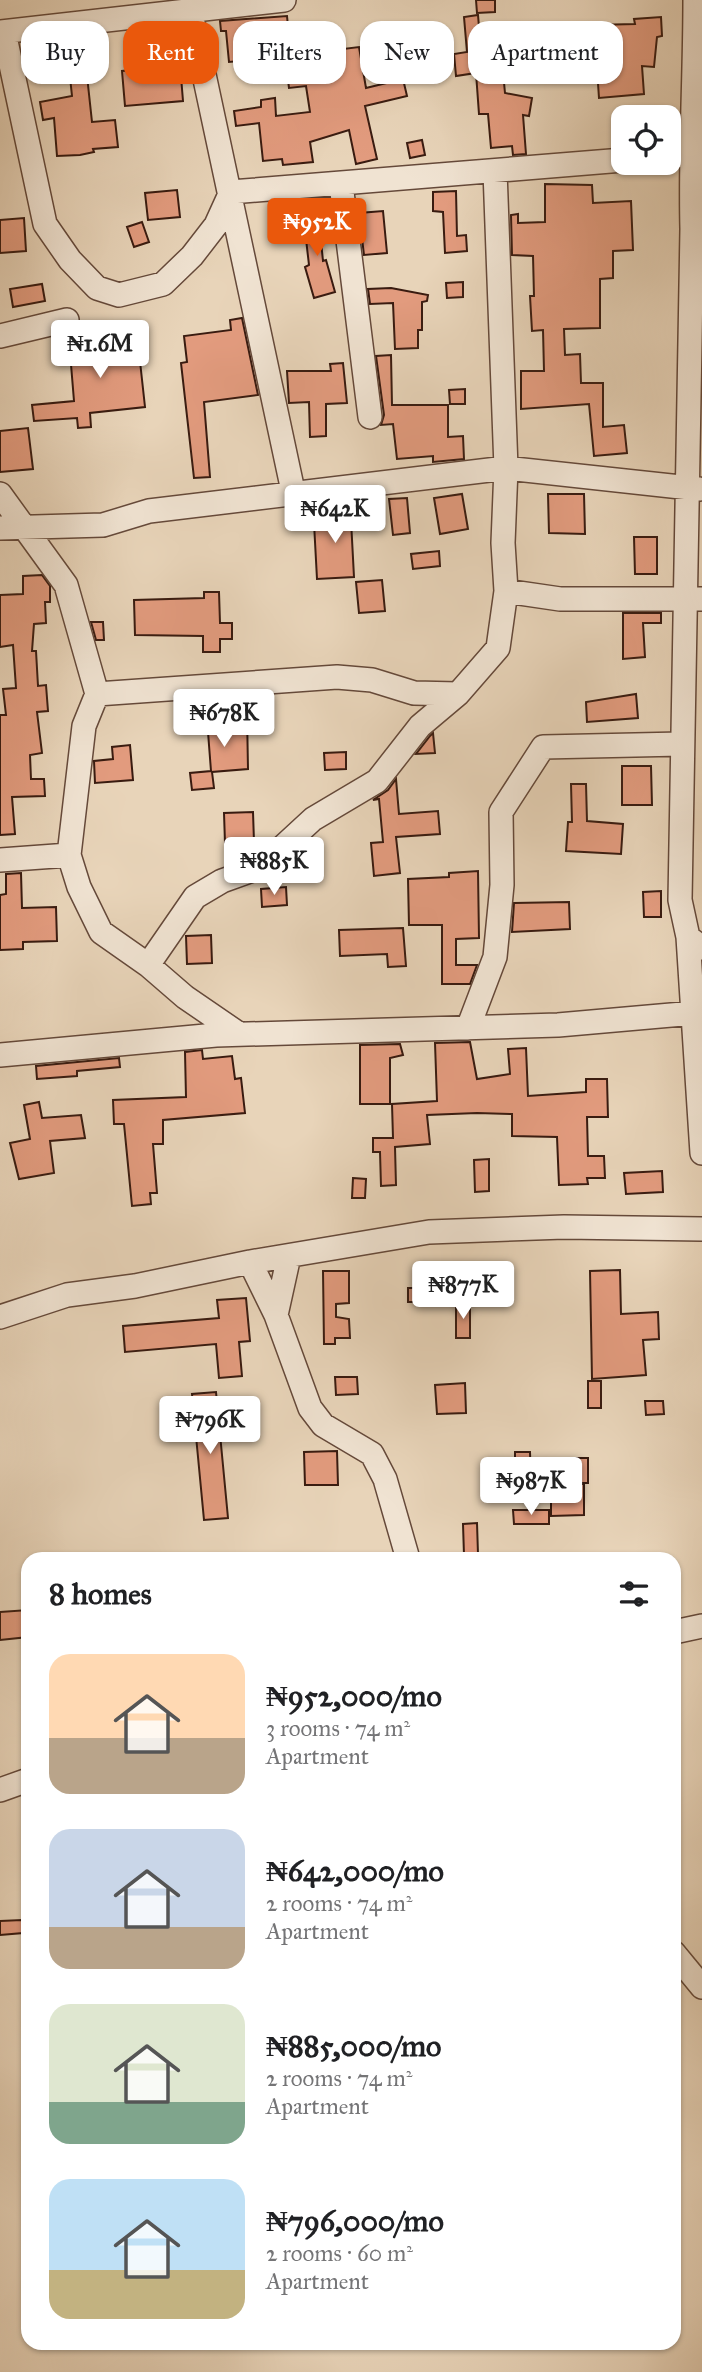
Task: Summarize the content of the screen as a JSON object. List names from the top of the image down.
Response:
{
  "page": {
    "chip": [
      "Buy",
      "Rent",
      "Filters",
      "New",
      "Apartment"
    ],
    "price": [
      "₦952K",
      "₦1.6M",
      "₦642K",
      "₦678K",
      "₦885K",
      "₦877K",
      "₦796K",
      "₦987K"
    ],
    "heading": "8 homes",
    "list": [
      {
        "name": "₦952,000/mo",
        "note": "3 rooms · 74 m² · Apartment"
      },
      {
        "name": "₦642,000/mo",
        "note": "2 rooms · 74 m² · Apartment"
      },
      {
        "name": "₦885,000/mo",
        "note": "2 rooms · 74 m² · Apartment"
      },
      {
        "name": "₦796,000/mo",
        "note": "2 rooms · 60 m² · Apartment"
      }
    ]
  }
}
